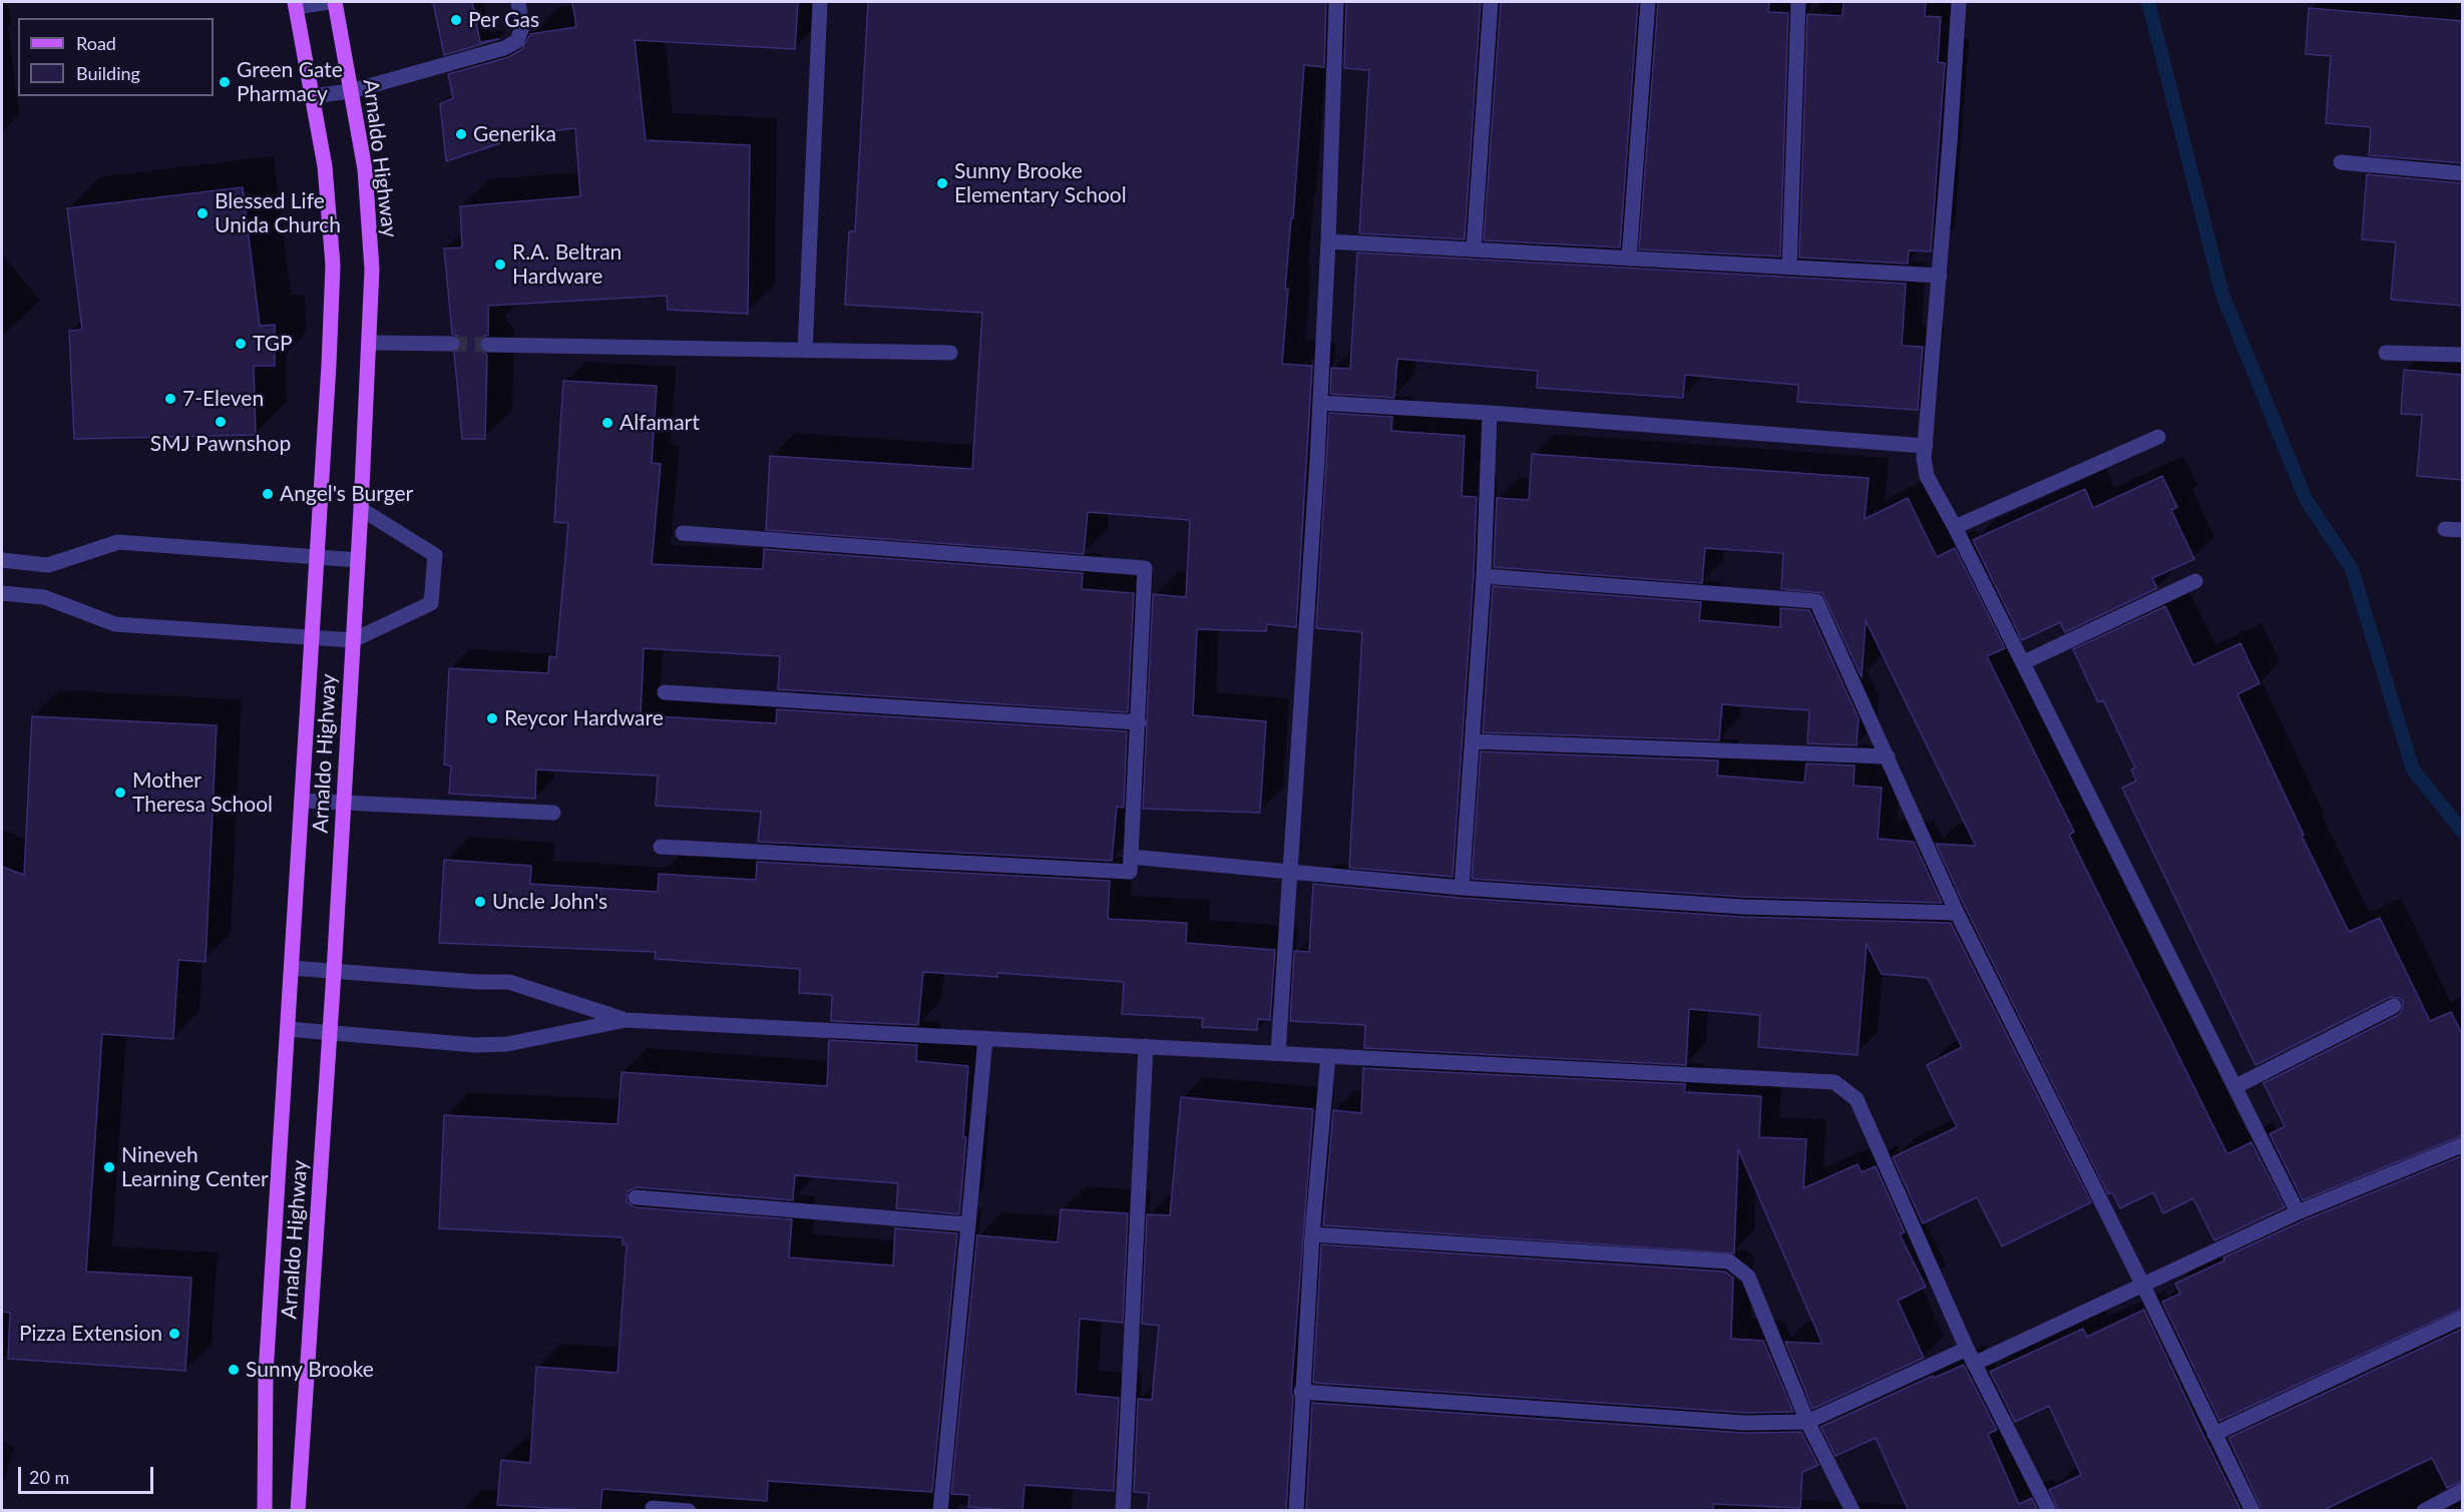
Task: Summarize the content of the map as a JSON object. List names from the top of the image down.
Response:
{
  "streets": {
    "main road": ["Arnaldo Highway"]
  },
  "places": [
    "Per Gas",
    "Green Gate Pharmacy",
    "Generika",
    "Sunny Brooke Elementary School",
    "Blessed Life Unida Church",
    "R.A. Beltran Hardware",
    "TGP",
    "7-Eleven",
    "SMJ Pawnshop",
    "Alfamart",
    "Angel's Burger",
    "Reycor Hardware",
    "Mother Theresa School",
    "Uncle John's",
    "Nineveh Learning Center",
    "Pizza Extension",
    "Sunny Brooke"
  ],
  "legend": ["Road", "Building"],
  "scale_bar": "20 m"
}
